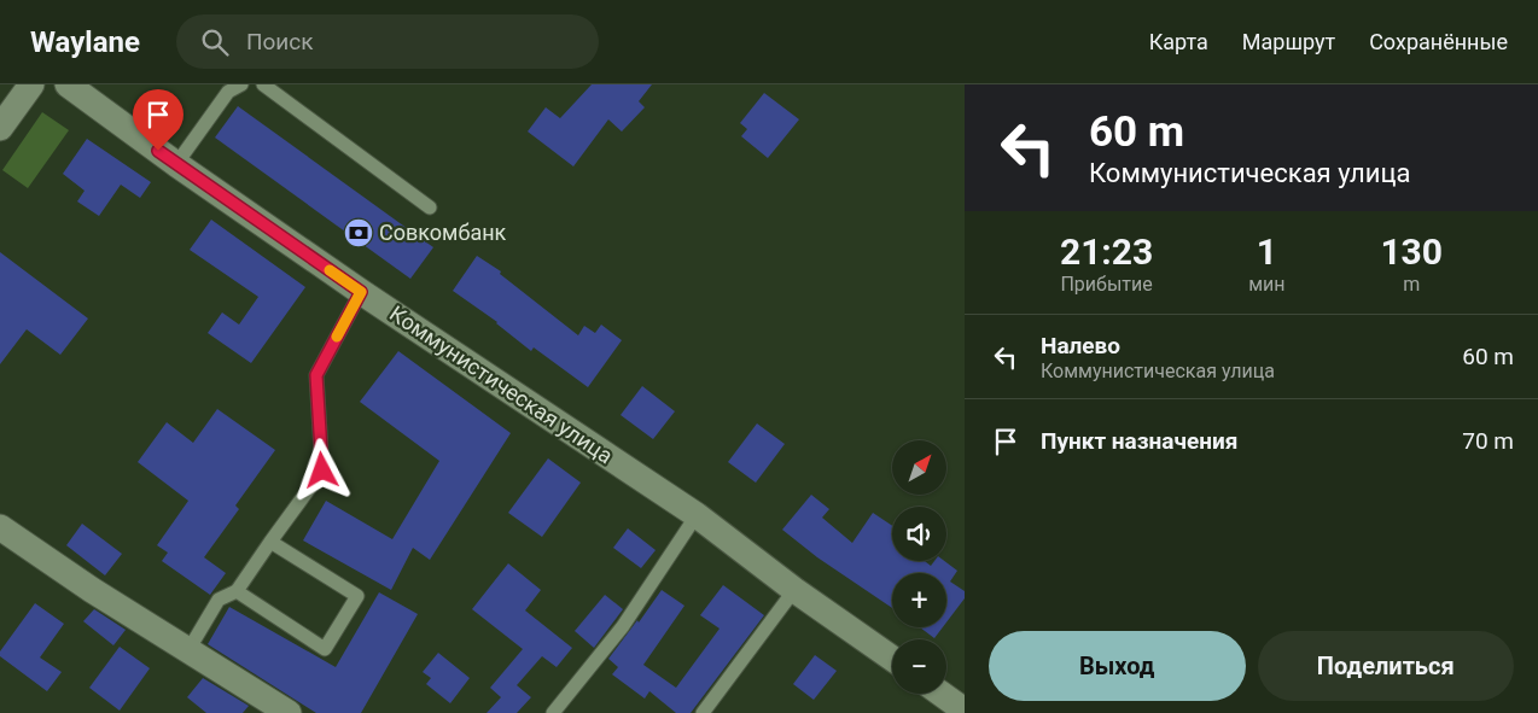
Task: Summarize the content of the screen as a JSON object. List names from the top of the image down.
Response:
{
  "streets": {
    "street": ["Коммунистическая улица"]
  },
  "places": {
    "bank": ["Совкомбанк"]
  },
  "north": "top right",
  "page": {
    "header": "Waylane",
    "search": "Поиск",
    "nav": ["Карта", "Маршрут", "Сохранённые"],
    "turn": ["60 m", "Коммунистическая улица"],
    "eta": [
      "21:23",
      "Прибытие",
      "1",
      "мин",
      "130",
      "m"
    ],
    "list": [
      {
        "name": "Налево",
        "note": "Коммунистическая улица",
        "value": "60 m"
      },
      {
        "name": "Пункт назначения",
        "value": "70 m"
      }
    ],
    "map_buttons": ["+", "−"],
    "buttons": ["Выход", "Поделиться"]
  }
}
